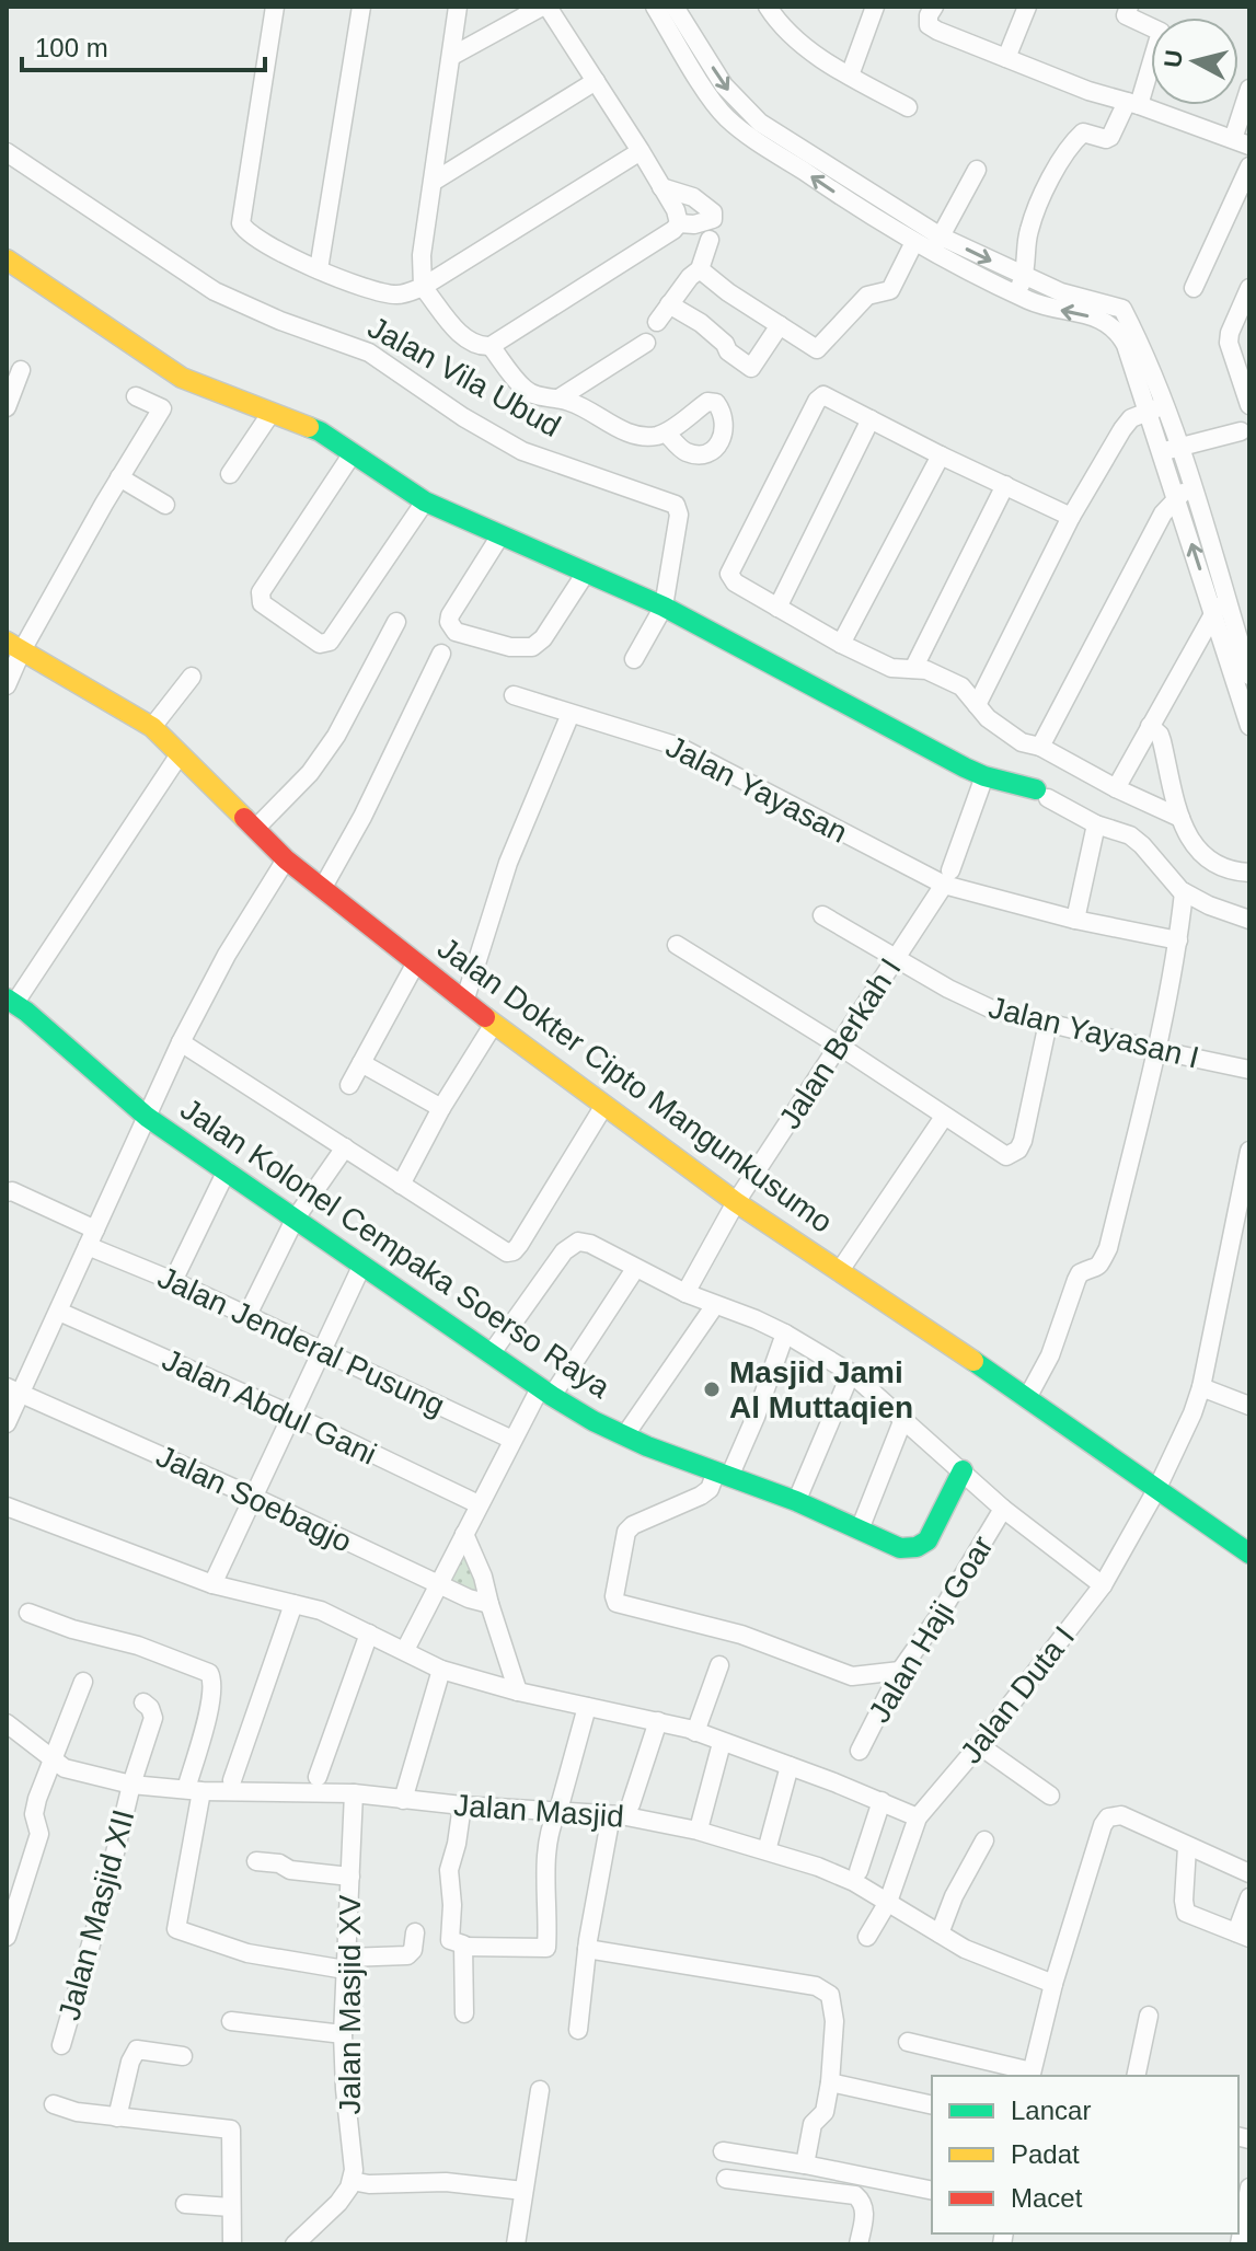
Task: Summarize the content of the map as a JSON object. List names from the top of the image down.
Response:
{
  "streets": {
    "street": [
      "Jalan Vila Ubud",
      "Jalan Yayasan",
      "Jalan Yayasan I",
      "Jalan Berkah I",
      "Jalan Dokter Cipto Mangunkusumo",
      "Jalan Kolonel Cempaka Soerso Raya",
      "Jalan Jenderal Pusung",
      "Jalan Abdul Gani",
      "Jalan Soebagjo",
      "Jalan Haji Goar",
      "Jalan Duta I",
      "Jalan Masjid",
      "Jalan Masjid XII",
      "Jalan Masjid XV"
    ]
  },
  "crossings": [
    ["Jalan Yayasan", "Jalan Berkah I"],
    ["Jalan Yayasan I", "Jalan Berkah I"],
    ["Jalan Berkah I", "Jalan Dokter Cipto Mangunkusumo"],
    ["Jalan Dokter Cipto Mangunkusumo", "Jalan Duta I"],
    ["Jalan Duta I", "Jalan Masjid"],
    ["Jalan Masjid", "Jalan Masjid XII"],
    ["Jalan Masjid", "Jalan Masjid XV"]
  ],
  "places": ["Masjid Jami Al Muttaqien"],
  "legend": ["Lancar", "Padat", "Macet"],
  "scale_bar": "100 m",
  "north": "left"
}
